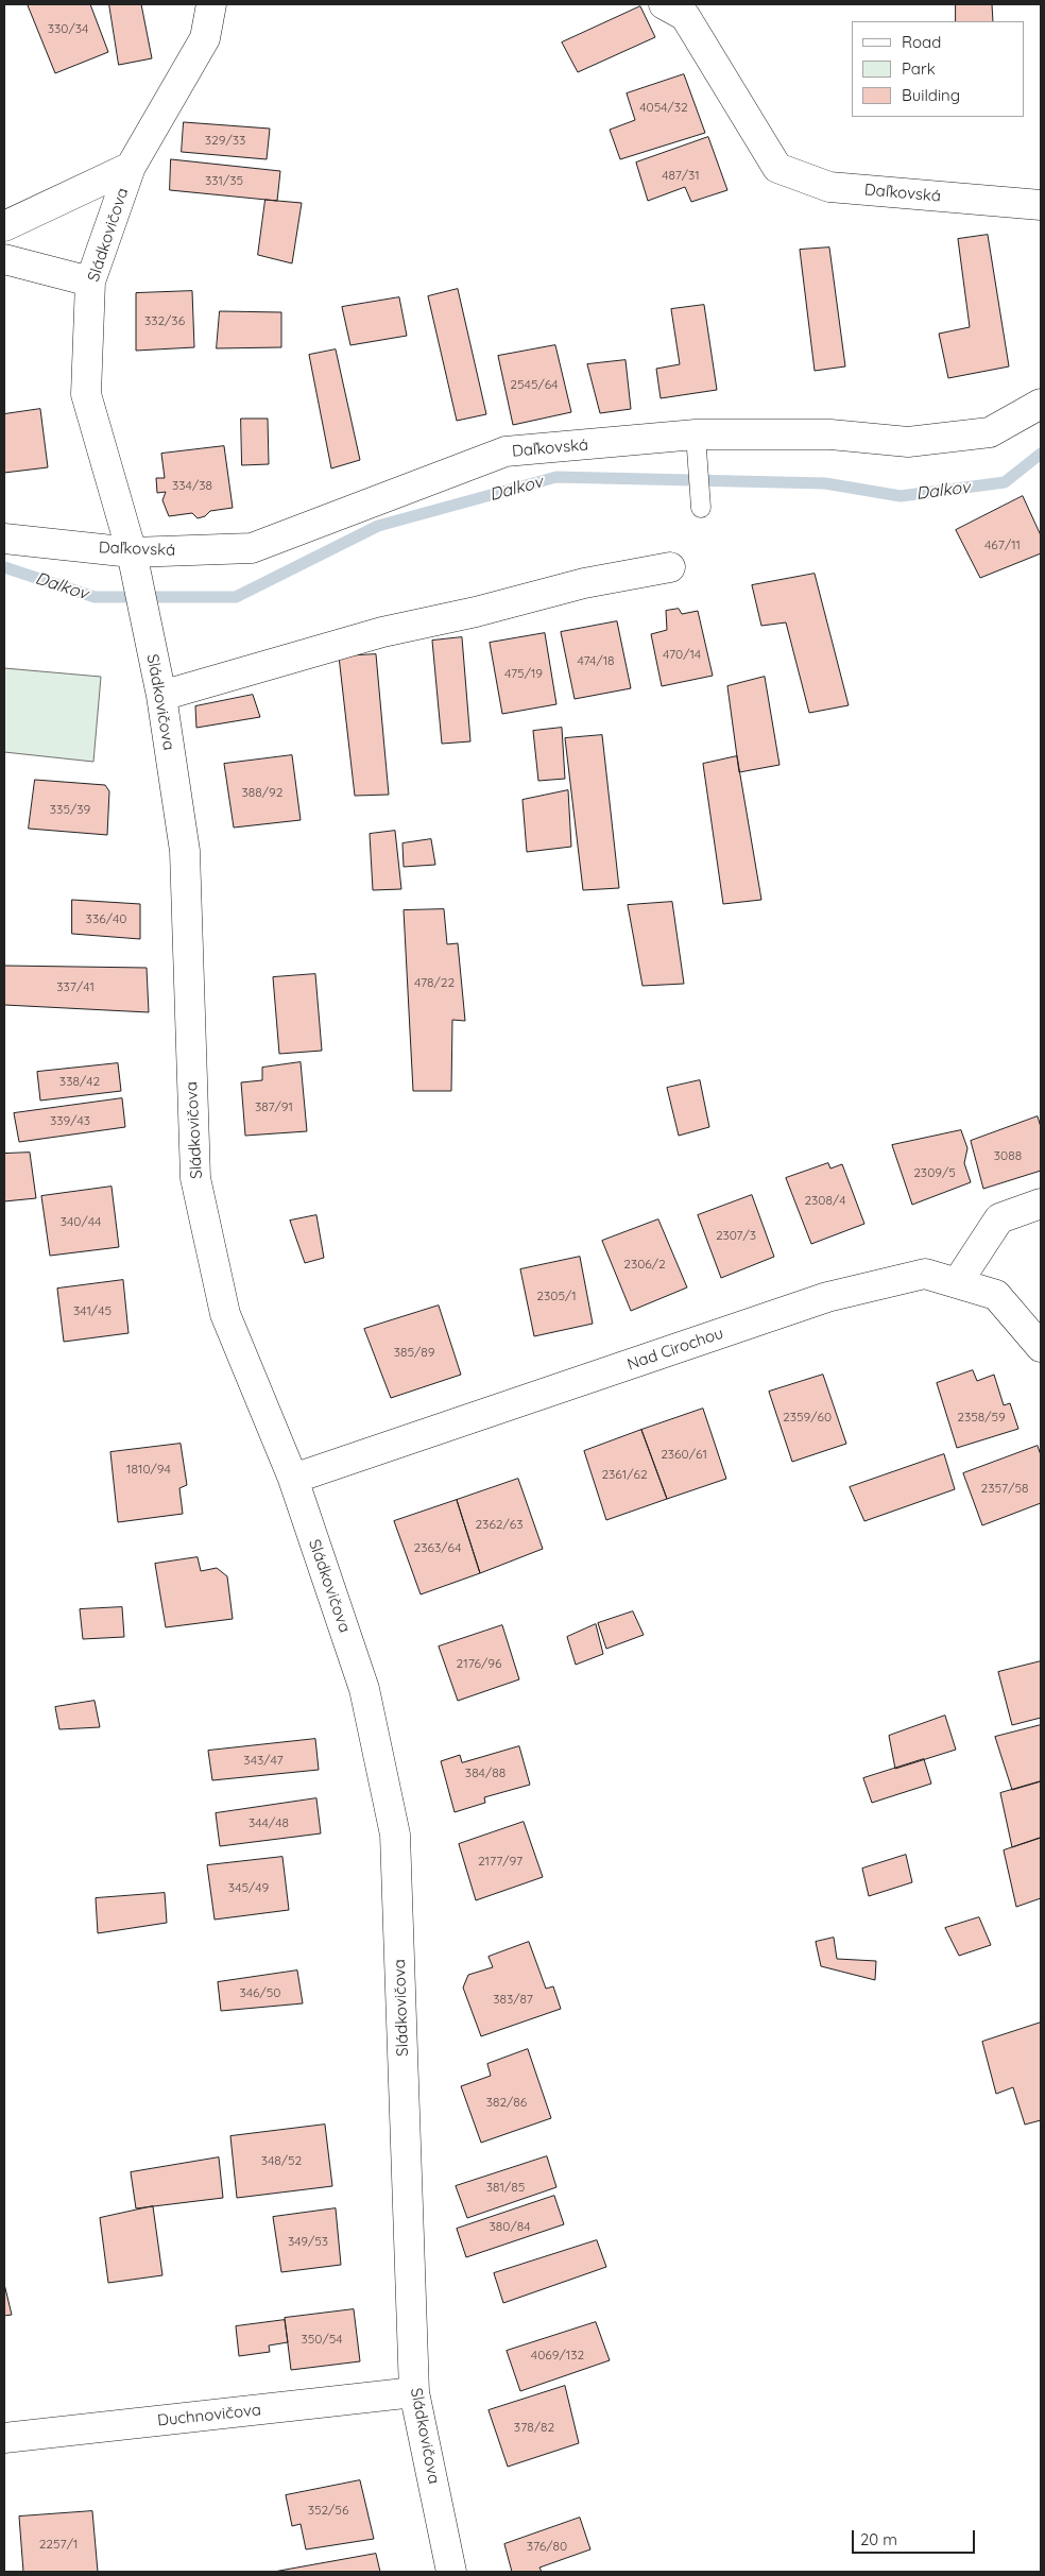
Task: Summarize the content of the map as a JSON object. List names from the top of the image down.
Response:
{
  "streets": {
    "street": [
      "Daľkovská",
      "Sládkovičova",
      "Nad Cirochou",
      "Duchnovičova"
    ]
  },
  "crossings": [
    ["Daľkovská", "Sládkovičova"],
    ["Sládkovičova", "Nad Cirochou"],
    ["Sládkovičova", "Duchnovičova"]
  ],
  "water": ["Dalkov"],
  "house_numbers": [
    "330/34",
    "4054/32",
    "329/33",
    "487/31",
    "331/35",
    "332/36",
    "2545/64",
    "334/38",
    "467/11",
    "470/14",
    "474/18",
    "475/19",
    "388/92",
    "335/39",
    "336/40",
    "478/22",
    "337/41",
    "338/42",
    "387/91",
    "339/43",
    "3088",
    "2309/5",
    "2308/4",
    "340/44",
    "2307/3",
    "2306/2",
    "2305/1",
    "341/45",
    "385/89",
    "2359/60",
    "2358/59",
    "2360/61",
    "1810/94",
    "2361/62",
    "2357/58",
    "2362/63",
    "2363/64",
    "2176/96",
    "343/47",
    "384/88",
    "344/48",
    "2177/97",
    "345/49",
    "346/50",
    "383/87",
    "382/86",
    "348/52",
    "381/85",
    "380/84",
    "349/53",
    "350/54",
    "4069/132",
    "378/82",
    "352/56",
    "2257/1",
    "376/80"
  ],
  "legend": ["Road", "Park", "Building"],
  "scale_bar": "20 m"
}
